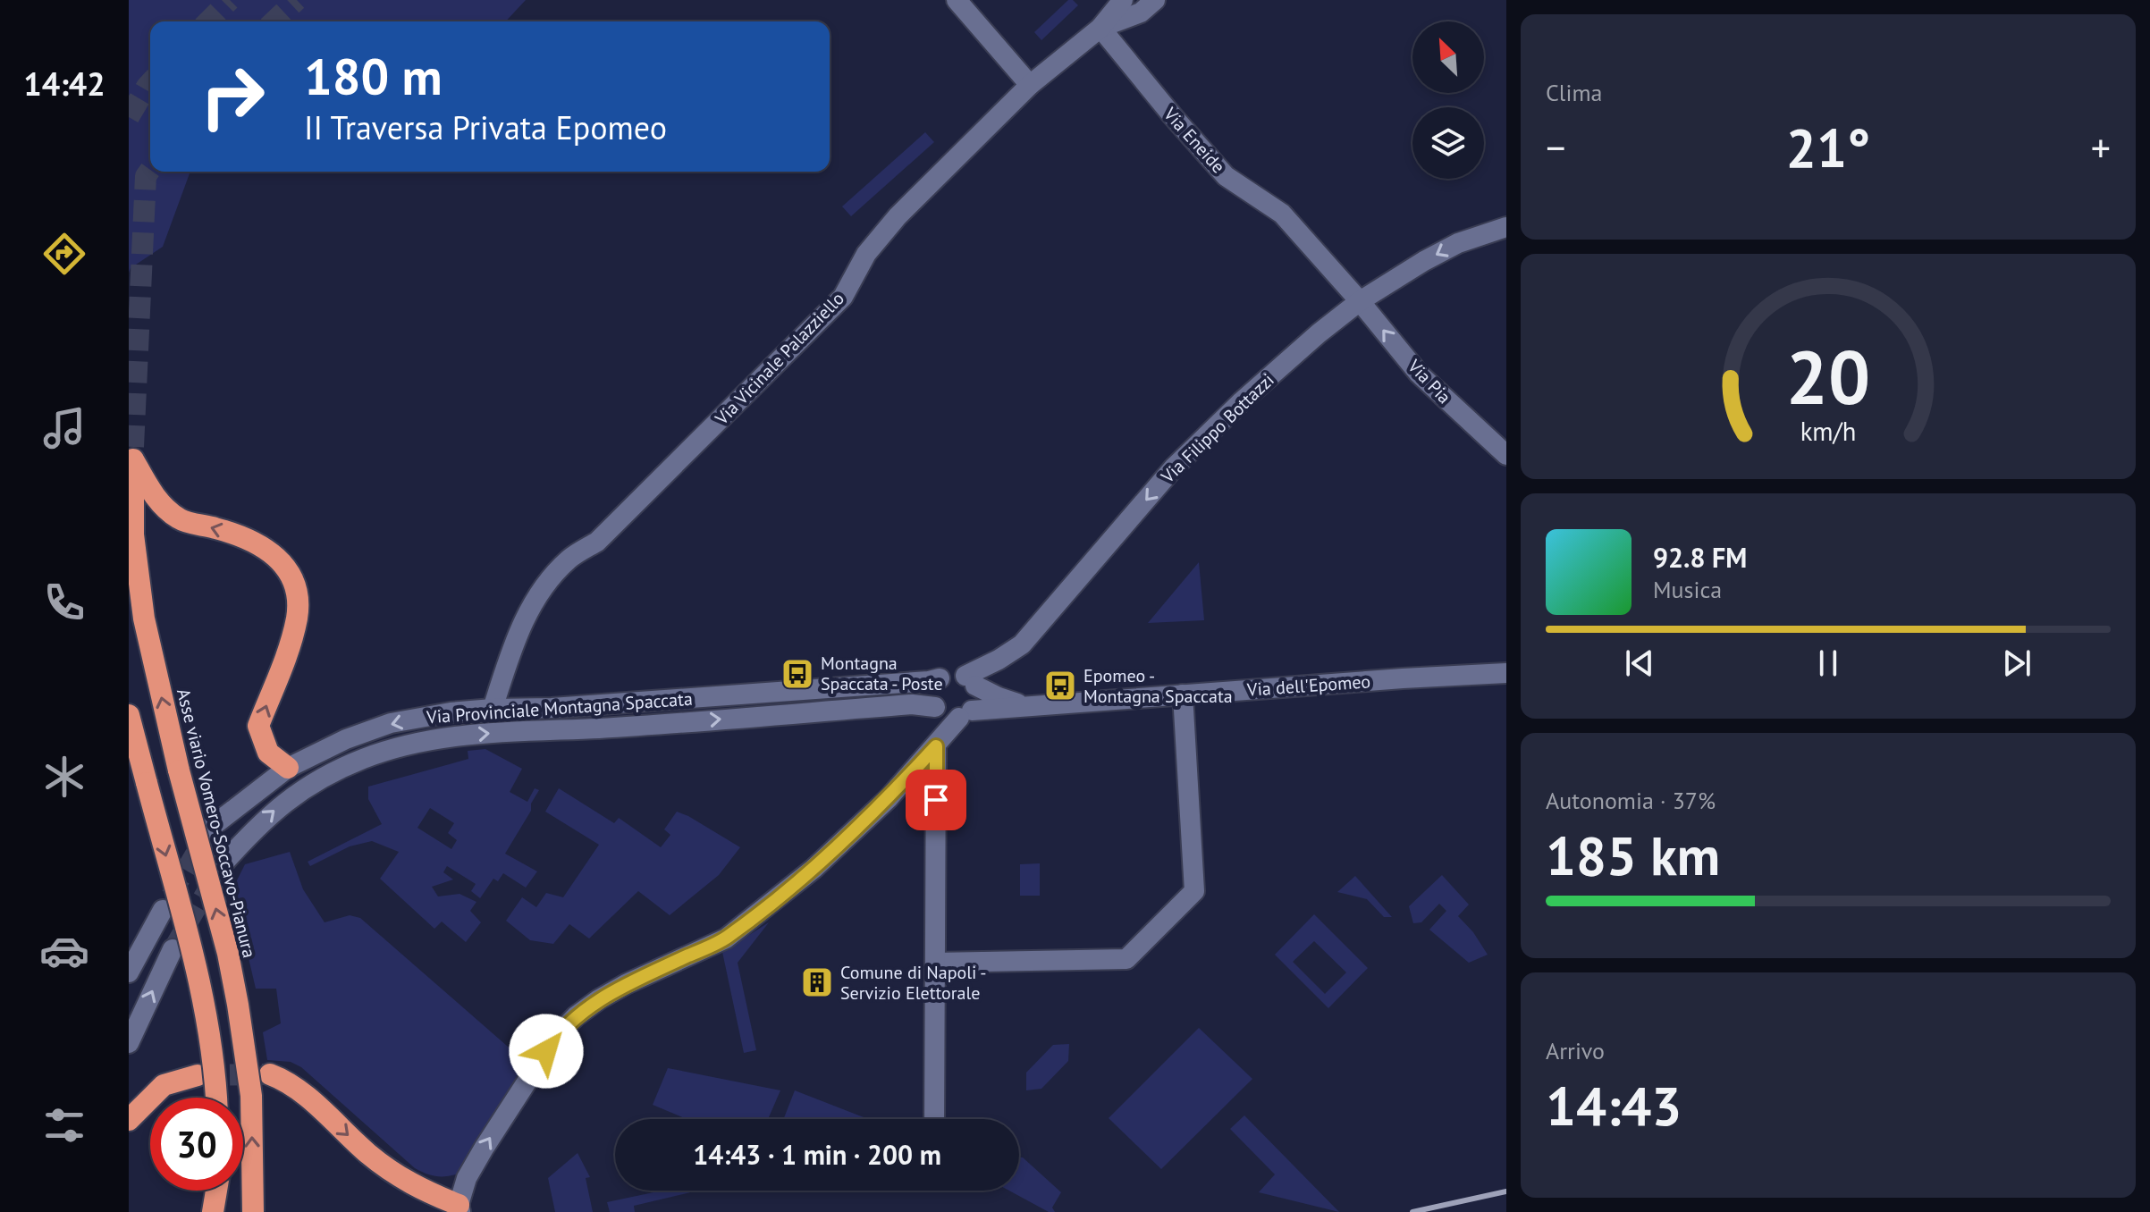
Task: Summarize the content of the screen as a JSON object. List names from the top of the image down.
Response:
{
  "streets": {
    "highway": ["Asse viario Vomero-Soccavo-Pianura"],
    "street": [
      "Via Eneide",
      "Via Vicinale Palazziello",
      "Via Pia",
      "Via Filippo Bottazzi",
      "Via dell'Epomeo",
      "Via Provinciale Montagna Spaccata"
    ]
  },
  "crossings": [
    ["Via Eneide", "Via Vicinale Palazziello"],
    ["Via Eneide", "Via Pia"],
    ["Via Eneide", "Via Filippo Bottazzi"],
    ["Via Vicinale Palazziello", "Via Provinciale Montagna Spaccata"],
    ["Via Pia", "Via Filippo Bottazzi"],
    ["Via Filippo Bottazzi", "Via dell'Epomeo"],
    ["Via Filippo Bottazzi", "Via Provinciale Montagna Spaccata"],
    ["Via dell'Epomeo", "Via Provinciale Montagna Spaccata"],
    ["Via Provinciale Montagna Spaccata", "Asse viario Vomero-Soccavo-Pianura"]
  ],
  "one_way": ["Via Pia", "Via Filippo Bottazzi"],
  "places": {
    "bus stop": ["Montagna Spaccata - Poste", "Epomeo - Montagna Spaccata"],
    "building": ["Comune di Napoli - Servizio Elettorale"]
  },
  "north": "top left",
  "page": {
    "tabs": "14:42",
    "tile": [
      "Clima",
      ["Autonomia · 37%", "185 km"],
      ["Arrivo", "14:43"]
    ],
    "turn": ["180 m", "II Traversa Privata Epomeo"],
    "heat": ["−", "21°", "+"],
    "song": ["92.8 FM", "Musica"],
    "limit": "30",
    "trip": "14:43 · 1 min · 200 m",
    "gauge": ["20", "km/h"]
  }
}
